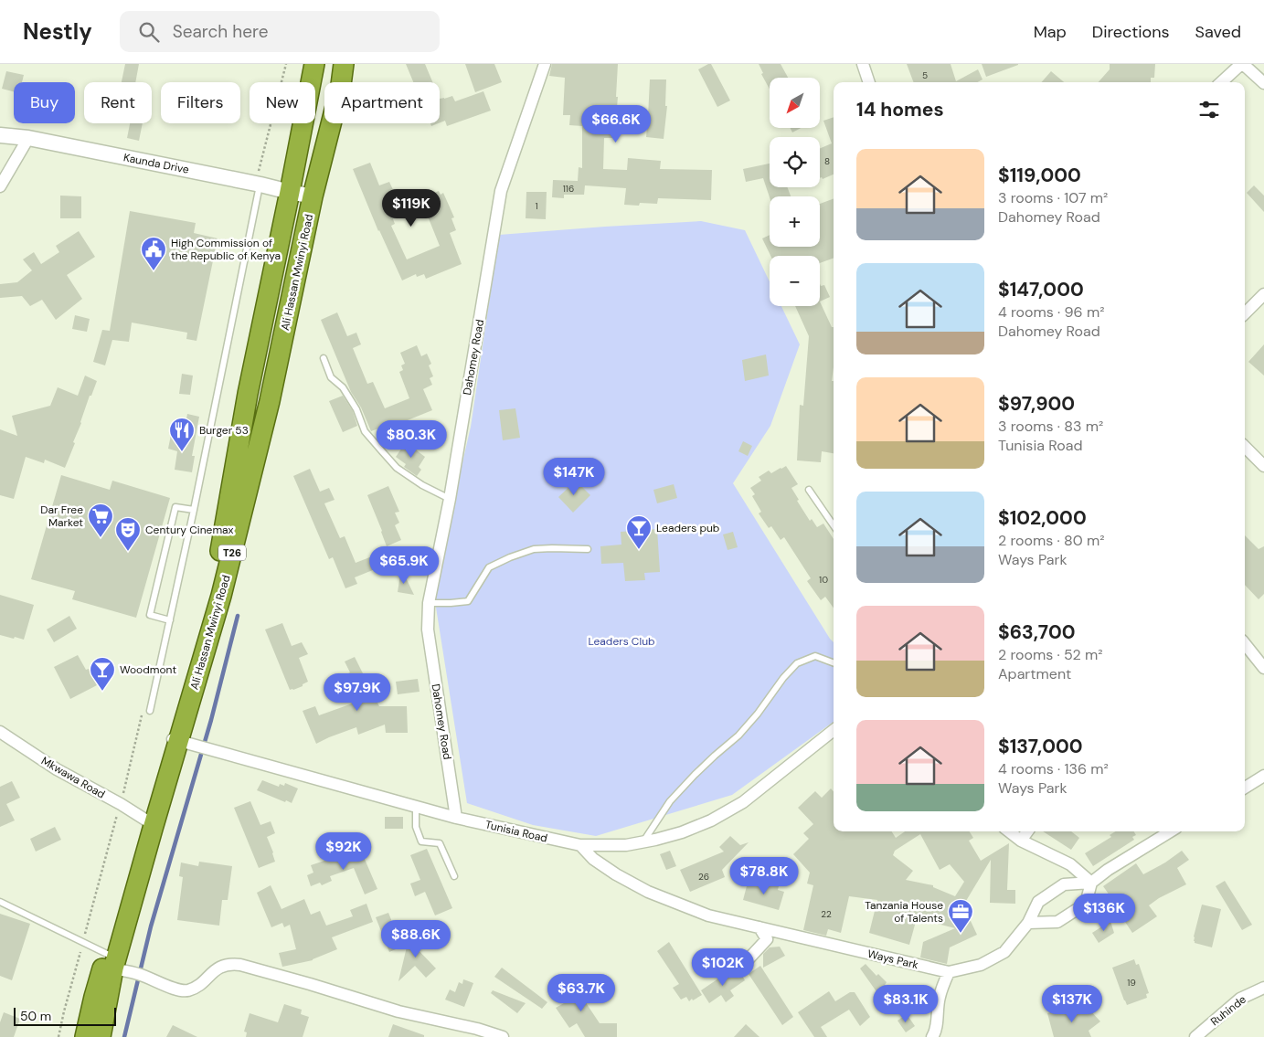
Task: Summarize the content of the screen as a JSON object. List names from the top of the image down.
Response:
{
  "streets": {
    "highway": ["Ali Hassan Mwinyi Road", "T26"],
    "street": [
      "Kaunda Drive",
      "Dahomey Road",
      "Mkwawa Road",
      "Tunisia Road",
      "Ways Park",
      "Ruhinde"
    ]
  },
  "crossings": [
    ["Kaunda Drive", "Ali Hassan Mwinyi Road"],
    ["Ali Hassan Mwinyi Road", "Mkwawa Road"],
    ["Ali Hassan Mwinyi Road", "Tunisia Road"],
    ["Dahomey Road", "Tunisia Road"],
    ["Tunisia Road", "Ways Park"]
  ],
  "parks": ["Leaders Club"],
  "places": {
    "public building": ["High Commission of the Republic of Kenya"],
    "restaurant": ["Burger 53"],
    "supermarket": ["Dar Free Market"],
    "bar": ["Leaders pub", "Woodmont"],
    "theatre": ["Century Cinemax"],
    "office": ["Tanzania House of Talents"]
  },
  "house_numbers": [
    "5",
    "8",
    "116",
    "1",
    "10",
    "26",
    "22",
    "19"
  ],
  "scale_bar": "50 m",
  "north": "bottom left",
  "page": {
    "header": "Nestly",
    "search": "Search here",
    "nav": ["Map", "Directions", "Saved"],
    "map_buttons": ["+", "−"],
    "chip": [
      "Buy",
      "Rent",
      "Filters",
      "New",
      "Apartment"
    ],
    "heading": "14 homes",
    "price": [
      "$66.6K",
      "$119K",
      "$80.3K",
      "$147K",
      "$65.9K",
      "$97.9K",
      "$92K",
      "$78.8K",
      "$136K",
      "$88.6K",
      "$102K",
      "$63.7K",
      "$83.1K",
      "$137K"
    ],
    "list": [
      {
        "name": "$119,000",
        "note": "3 rooms · 107 m² · Dahomey Road"
      },
      {
        "name": "$147,000",
        "note": "4 rooms · 96 m² · Dahomey Road"
      },
      {
        "name": "$97,900",
        "note": "3 rooms · 83 m² · Tunisia Road"
      },
      {
        "name": "$102,000",
        "note": "2 rooms · 80 m² · Ways Park"
      },
      {
        "name": "$63,700",
        "note": "2 rooms · 52 m² · Apartment"
      },
      {
        "name": "$137,000",
        "note": "4 rooms · 136 m² · Ways Park"
      }
    ],
    "scale": "50 m"
  }
}
